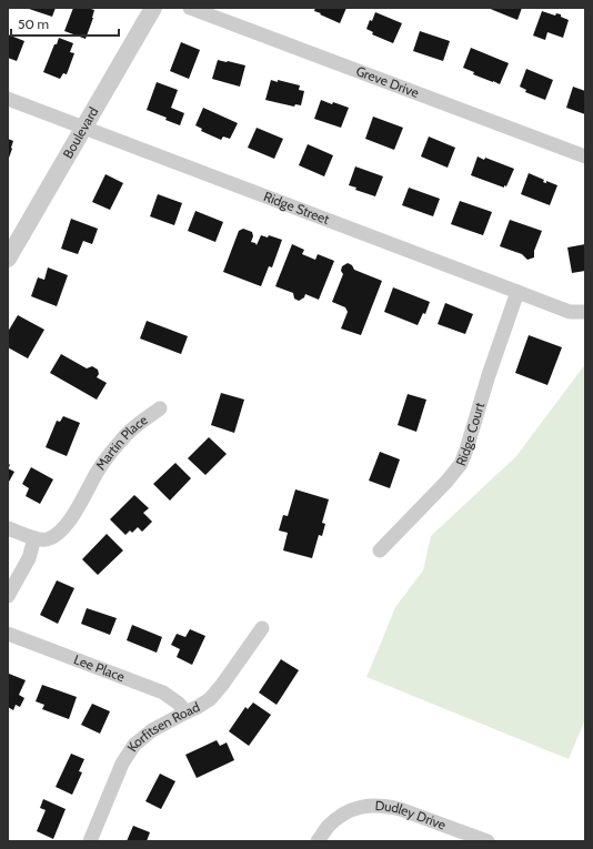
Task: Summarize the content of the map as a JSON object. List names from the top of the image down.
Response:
{
  "streets": {
    "street": [
      "Greve Drive",
      "Boulevard",
      "Ridge Street",
      "Ridge Court",
      "Martin Place",
      "Lee Place",
      "Korfitsen Road",
      "Dudley Drive"
    ]
  },
  "crossings": [
    ["Boulevard", "Ridge Street"],
    ["Ridge Street", "Ridge Court"],
    ["Lee Place", "Korfitsen Road"]
  ],
  "scale_bar": "50 m"
}
